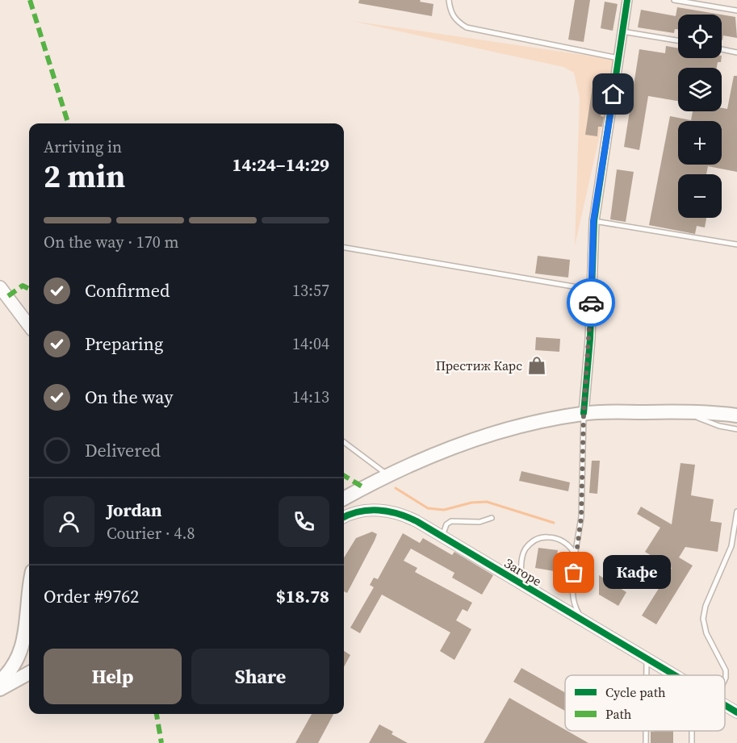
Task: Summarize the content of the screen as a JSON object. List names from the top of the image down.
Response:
{
  "streets": {
    "street": ["Загоре"]
  },
  "places": {
    "shop": ["Престиж Карс"],
    "other": ["Кафе"]
  },
  "legend": ["Cycle path", "Path"],
  "page": {
    "map_buttons": ["+", "−"],
    "heading": ["2 min", "Arriving in", "14:24–14:29"],
    "panel": [
      "Jordan",
      "Courier · 4.8",
      "Order #9762",
      "$18.78"
    ],
    "bar": "On the way · 170 m",
    "list": [
      ["Confirmed", "13:57"],
      ["Preparing", "14:04"],
      ["On the way", "14:13"],
      "Delivered"
    ],
    "bubble": "Кафе",
    "buttons": ["Help", "Share"]
  }
}
